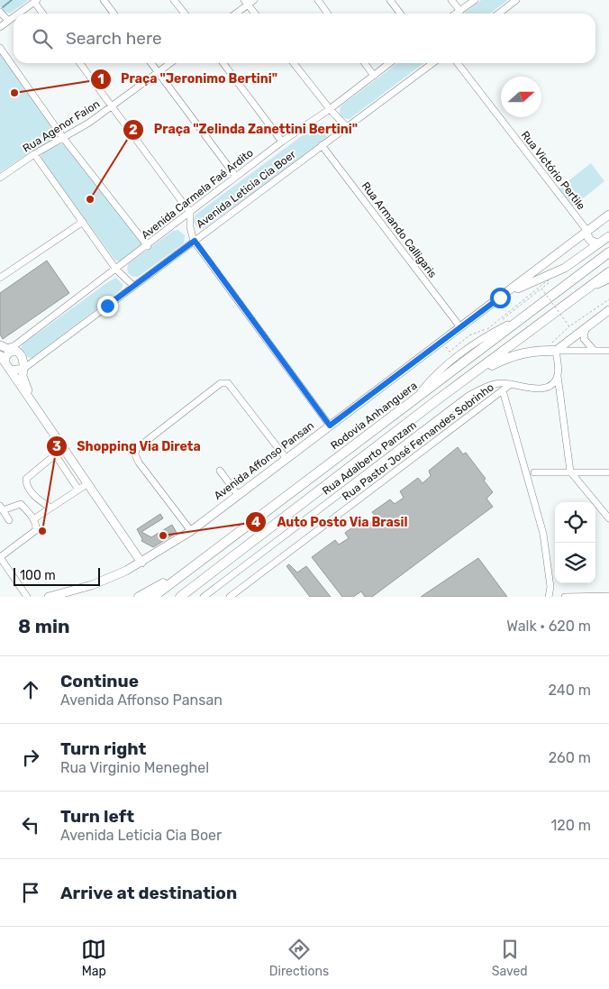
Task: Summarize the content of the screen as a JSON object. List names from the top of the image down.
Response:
{
  "streets": {
    "highway": ["Rodovia Anhanguera"],
    "main road": ["Avenida Affonso Pansan"],
    "street": [
      "Rua Agenor Faion",
      "Rua Victório Pertile",
      "Avenida Leticia Cia Boer",
      "Avenida Carmela Faé Ardito",
      "Rua Armando Calligaris",
      "Rua Pastor José Fernandes Sobrinho",
      "Rua Adalberto Panzam"
    ]
  },
  "crossings": [
    ["Rua Victório Pertile", "Avenida Affonso Pansan"],
    ["Avenida Leticia Cia Boer", "Avenida Carmela Faé Ardito"],
    ["Avenida Leticia Cia Boer", "Rua Armando Calligaris"],
    ["Rua Armando Calligaris", "Avenida Affonso Pansan"],
    ["Rua Pastor José Fernandes Sobrinho", "Rua Adalberto Panzam"]
  ],
  "places": [
    "Praça \"Jeronimo Bertini\"",
    "Praça \"Zelinda Zanettini Bertini\"",
    "Shopping Via Direta",
    "Auto Posto Via Brasil"
  ],
  "scale_bar": "100 m",
  "north": "right",
  "page": {
    "search": "Search here",
    "scale": "100 m",
    "heading": ["8 min", "Walk · 620 m"],
    "list": [
      ["Continue", "Avenida Affonso Pansan", "240 m"],
      ["Turn right", "Rua Virginio Meneghel", "260 m"],
      ["Turn left", "Avenida Leticia Cia Boer", "120 m"],
      "Arrive at destination"
    ],
    "nav": ["Map", "Directions", "Saved"]
  }
}
